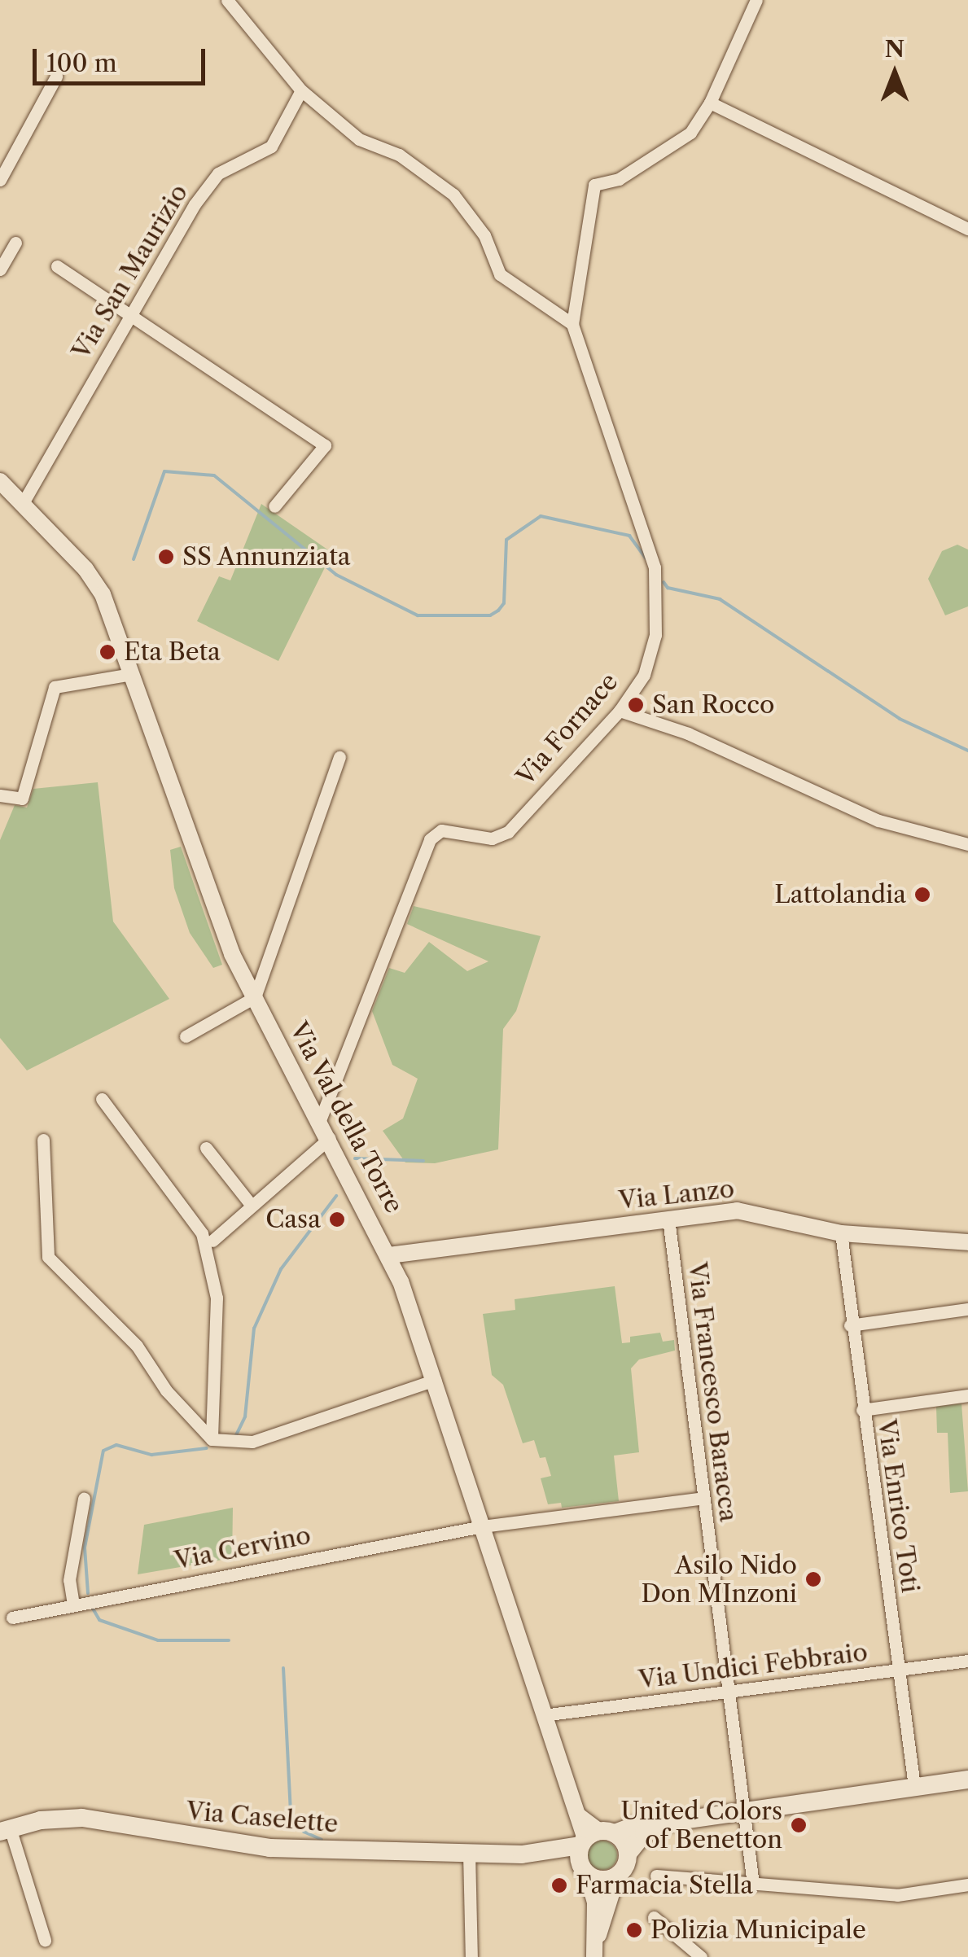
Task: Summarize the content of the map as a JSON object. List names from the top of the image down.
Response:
{
  "streets": {
    "main road": ["Via Caselette"],
    "street": [
      "Via San Maurizio",
      "Via Fornace",
      "Via Val della Torre",
      "Via Lanzo",
      "Via Francesco Baracca",
      "Via Enrico Toti",
      "Via Cervino",
      "Via Undici Febbraio"
    ]
  },
  "crossings": [
    ["Via San Maurizio", "Via Val della Torre"],
    ["Via Fornace", "Via Val della Torre"],
    ["Via Val della Torre", "Via Lanzo"],
    ["Via Val della Torre", "Via Cervino"],
    ["Via Val della Torre", "Via Undici Febbraio"],
    ["Via Val della Torre", "Via Caselette"],
    ["Via Lanzo", "Via Francesco Baracca"],
    ["Via Lanzo", "Via Enrico Toti"],
    ["Via Francesco Baracca", "Via Cervino"],
    ["Via Francesco Baracca", "Via Undici Febbraio"],
    ["Via Francesco Baracca", "Via Caselette"],
    ["Via Enrico Toti", "Via Undici Febbraio"]
  ],
  "places": [
    "SS Annunziata",
    "Eta Beta",
    "San Rocco",
    "Lattolandia",
    "Casa",
    "Asilo Nido Don MInzoni",
    "United Colors of Benetton",
    "Farmacia Stella",
    "Polizia Municipale"
  ],
  "scale_bar": "100 m",
  "north": "top"
}
